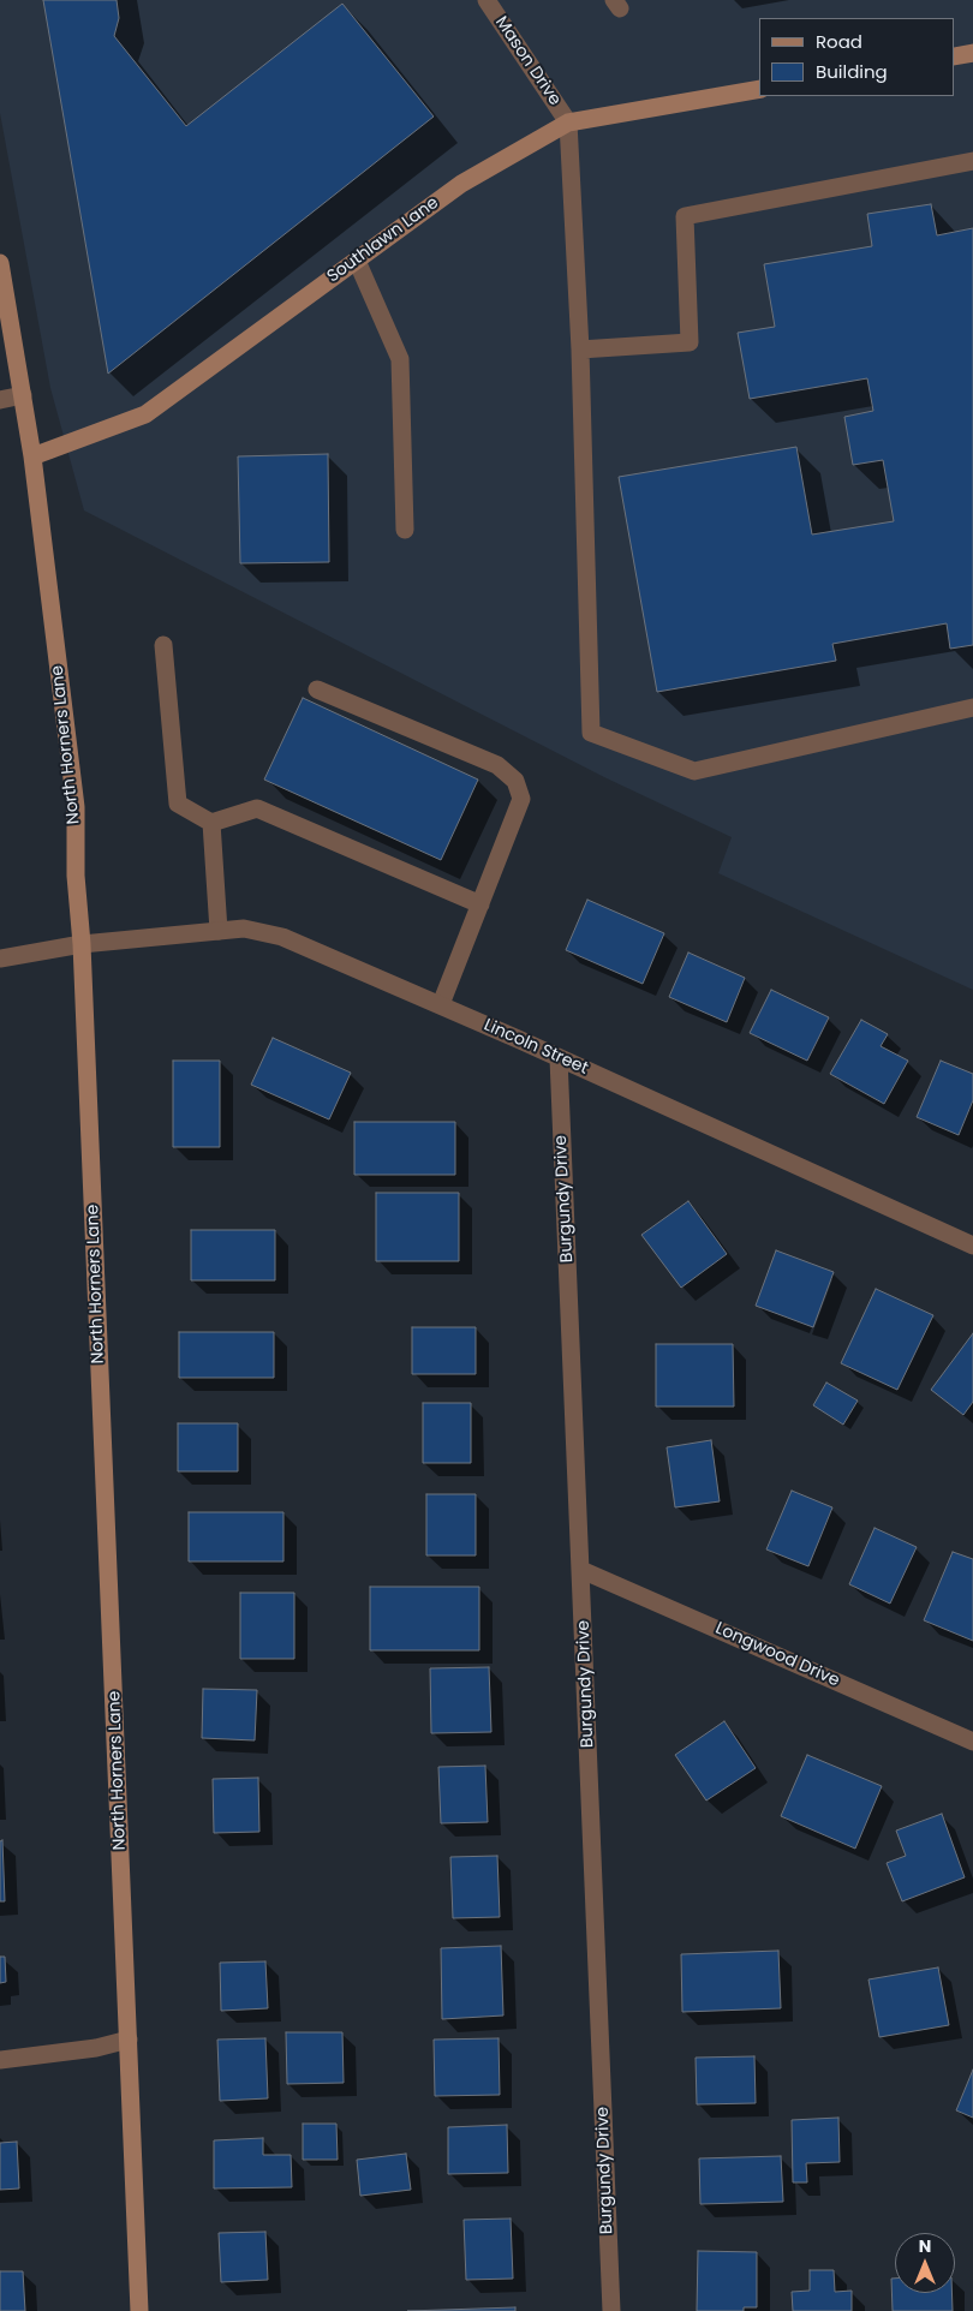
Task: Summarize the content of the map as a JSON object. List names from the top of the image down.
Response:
{
  "streets": {
    "street": [
      "Mason Drive",
      "Southlawn Lane",
      "North Horners Lane",
      "Lincoln Street",
      "Burgundy Drive",
      "Longwood Drive"
    ]
  },
  "crossings": [
    ["Mason Drive", "Southlawn Lane"],
    ["Southlawn Lane", "North Horners Lane"],
    ["North Horners Lane", "Lincoln Street"],
    ["Lincoln Street", "Burgundy Drive"],
    ["Burgundy Drive", "Longwood Drive"]
  ],
  "legend": ["Road", "Building"],
  "north": "top"
}
